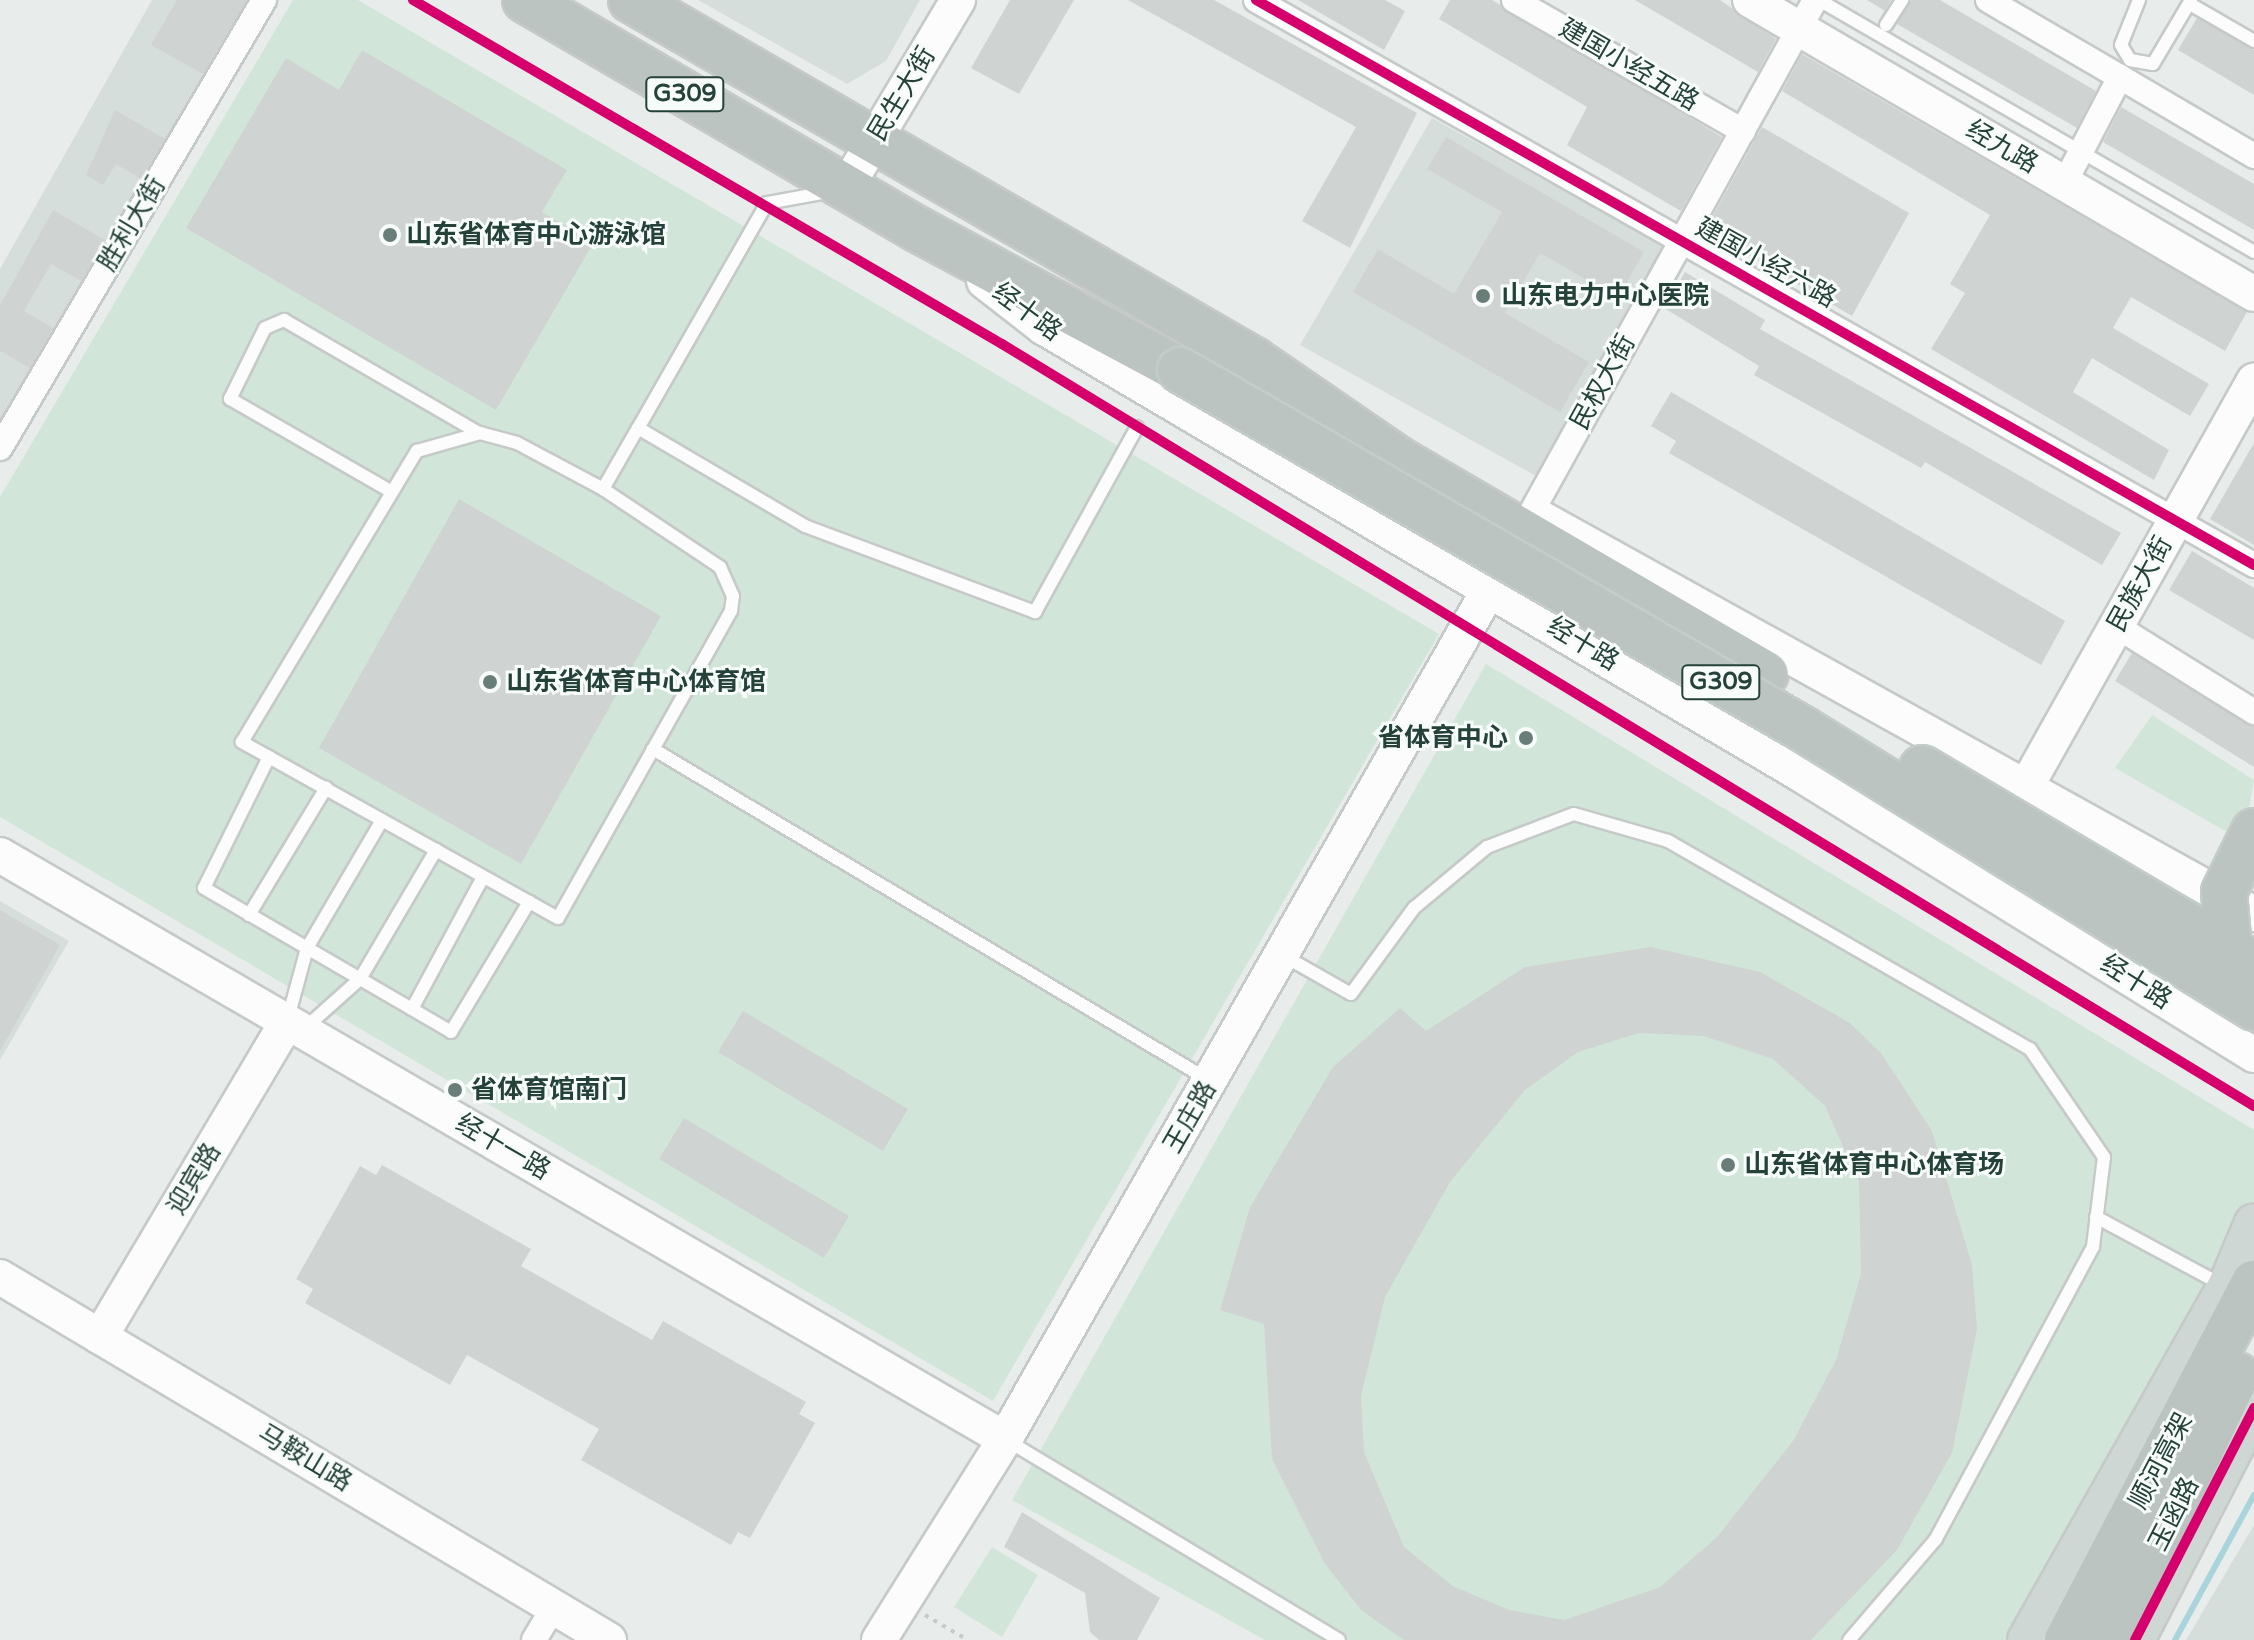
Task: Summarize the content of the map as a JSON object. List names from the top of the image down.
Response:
{
  "streets": {
    "highway": ["G309", "经十路", "顺河高架"],
    "main road": [
      "民生大街",
      "经九路",
      "民族大街",
      "王庄路",
      "经十一路",
      "迎宾路",
      "马鞍山路",
      "玉函路"
    ],
    "street": [
      "建国小经五路",
      "胜利大街",
      "建国小经六路",
      "民权大街"
    ]
  },
  "crossings": [
    ["建国小经五路", "民权大街"],
    ["G309", "民生大街"],
    ["民生大街", "经十路"],
    ["经九路", "民权大街"],
    ["建国小经六路", "民权大街"],
    ["建国小经六路", "民族大街"],
    ["经十路", "王庄路"],
    ["王庄路", "经十一路"],
    ["经十一路", "迎宾路"],
    ["迎宾路", "马鞍山路"]
  ],
  "places": [
    "山东省体育中心游泳馆",
    "山东电力中心医院",
    "山东省体育中心体育馆",
    "省体育中心",
    "省体育馆南门",
    "山东省体育中心体育场"
  ]
}
